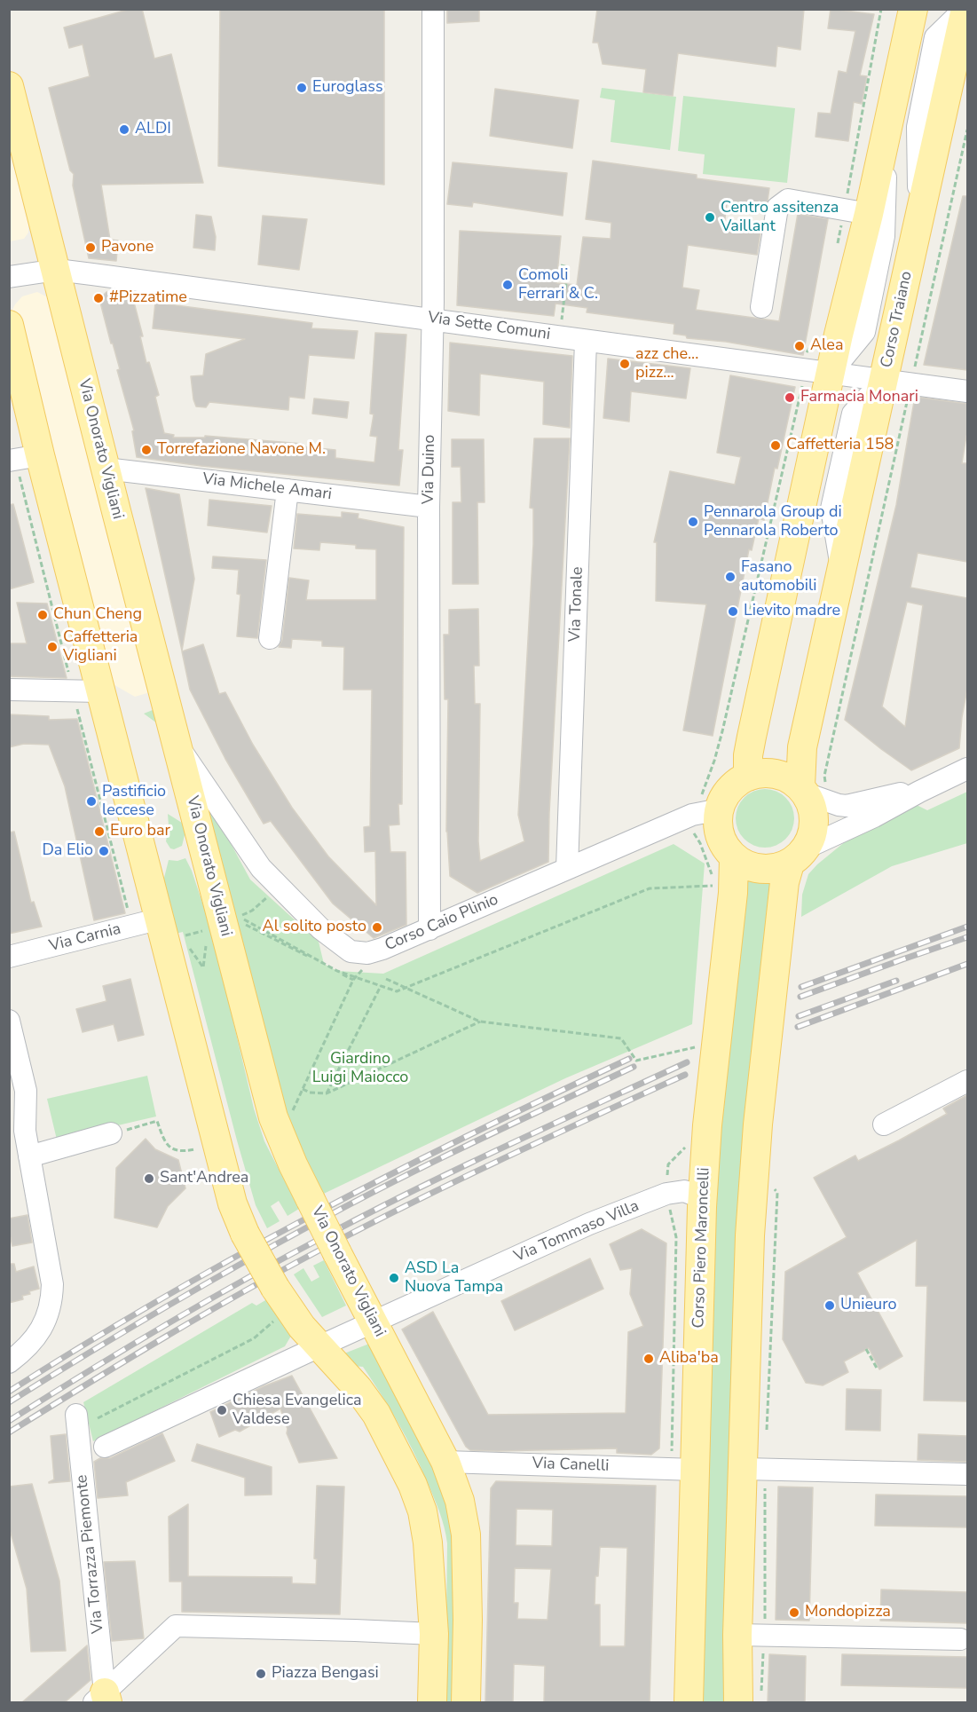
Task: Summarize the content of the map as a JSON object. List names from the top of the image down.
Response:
{
  "streets": {
    "main road": ["Corso Traiano", "Via Onorato Vigliani", "Corso Piero Maroncelli"],
    "street": [
      "Via Sette Comuni",
      "Via Duino",
      "Via Michele Amari",
      "Via Tonale",
      "Corso Caio Plinio",
      "Via Carnia",
      "Via Tommaso Villa",
      "Via Canelli",
      "Via Torrazza Piemonte"
    ]
  },
  "crossings": [
    ["Corso Traiano", "Via Sette Comuni"],
    ["Corso Traiano", "Corso Caio Plinio"],
    ["Corso Traiano", "Corso Piero Maroncelli"],
    ["Via Sette Comuni", "Via Onorato Vigliani"],
    ["Via Sette Comuni", "Via Duino"],
    ["Via Sette Comuni", "Via Tonale"],
    ["Via Onorato Vigliani", "Via Michele Amari"],
    ["Via Onorato Vigliani", "Corso Caio Plinio"],
    ["Via Onorato Vigliani", "Via Tommaso Villa"],
    ["Via Onorato Vigliani", "Via Canelli"],
    ["Via Duino", "Via Michele Amari"],
    ["Via Duino", "Corso Caio Plinio"],
    ["Via Tonale", "Corso Caio Plinio"],
    ["Corso Caio Plinio", "Corso Piero Maroncelli"],
    ["Via Tommaso Villa", "Corso Piero Maroncelli"],
    ["Corso Piero Maroncelli", "Via Canelli"]
  ],
  "parks": ["Giardino Luigi Maiocco"],
  "places": [
    "Euroglass",
    "ALDI",
    "Centro assitenza Vaillant",
    "Pavone",
    "Comoli Ferrari & C.",
    "#Pizzatime",
    "Alea",
    "azz che... pizz...",
    "Farmacia Monari",
    "Caffetteria 158",
    "Torrefazione Navone M.",
    "Pennarola Group di Pennarola Roberto",
    "Fasano automobili",
    "Lievito madre",
    "Chun Cheng",
    "Caffetteria Vigliani",
    "Pastificio leccese",
    "Euro bar",
    "Da Elio",
    "Al solito posto",
    "Sant'Andrea",
    "ASD La Nuova Tampa",
    "Unieuro",
    "Aliba'ba",
    "Chiesa Evangelica Valdese",
    "Mondopizza",
    "Piazza Bengasi"
  ]
}
